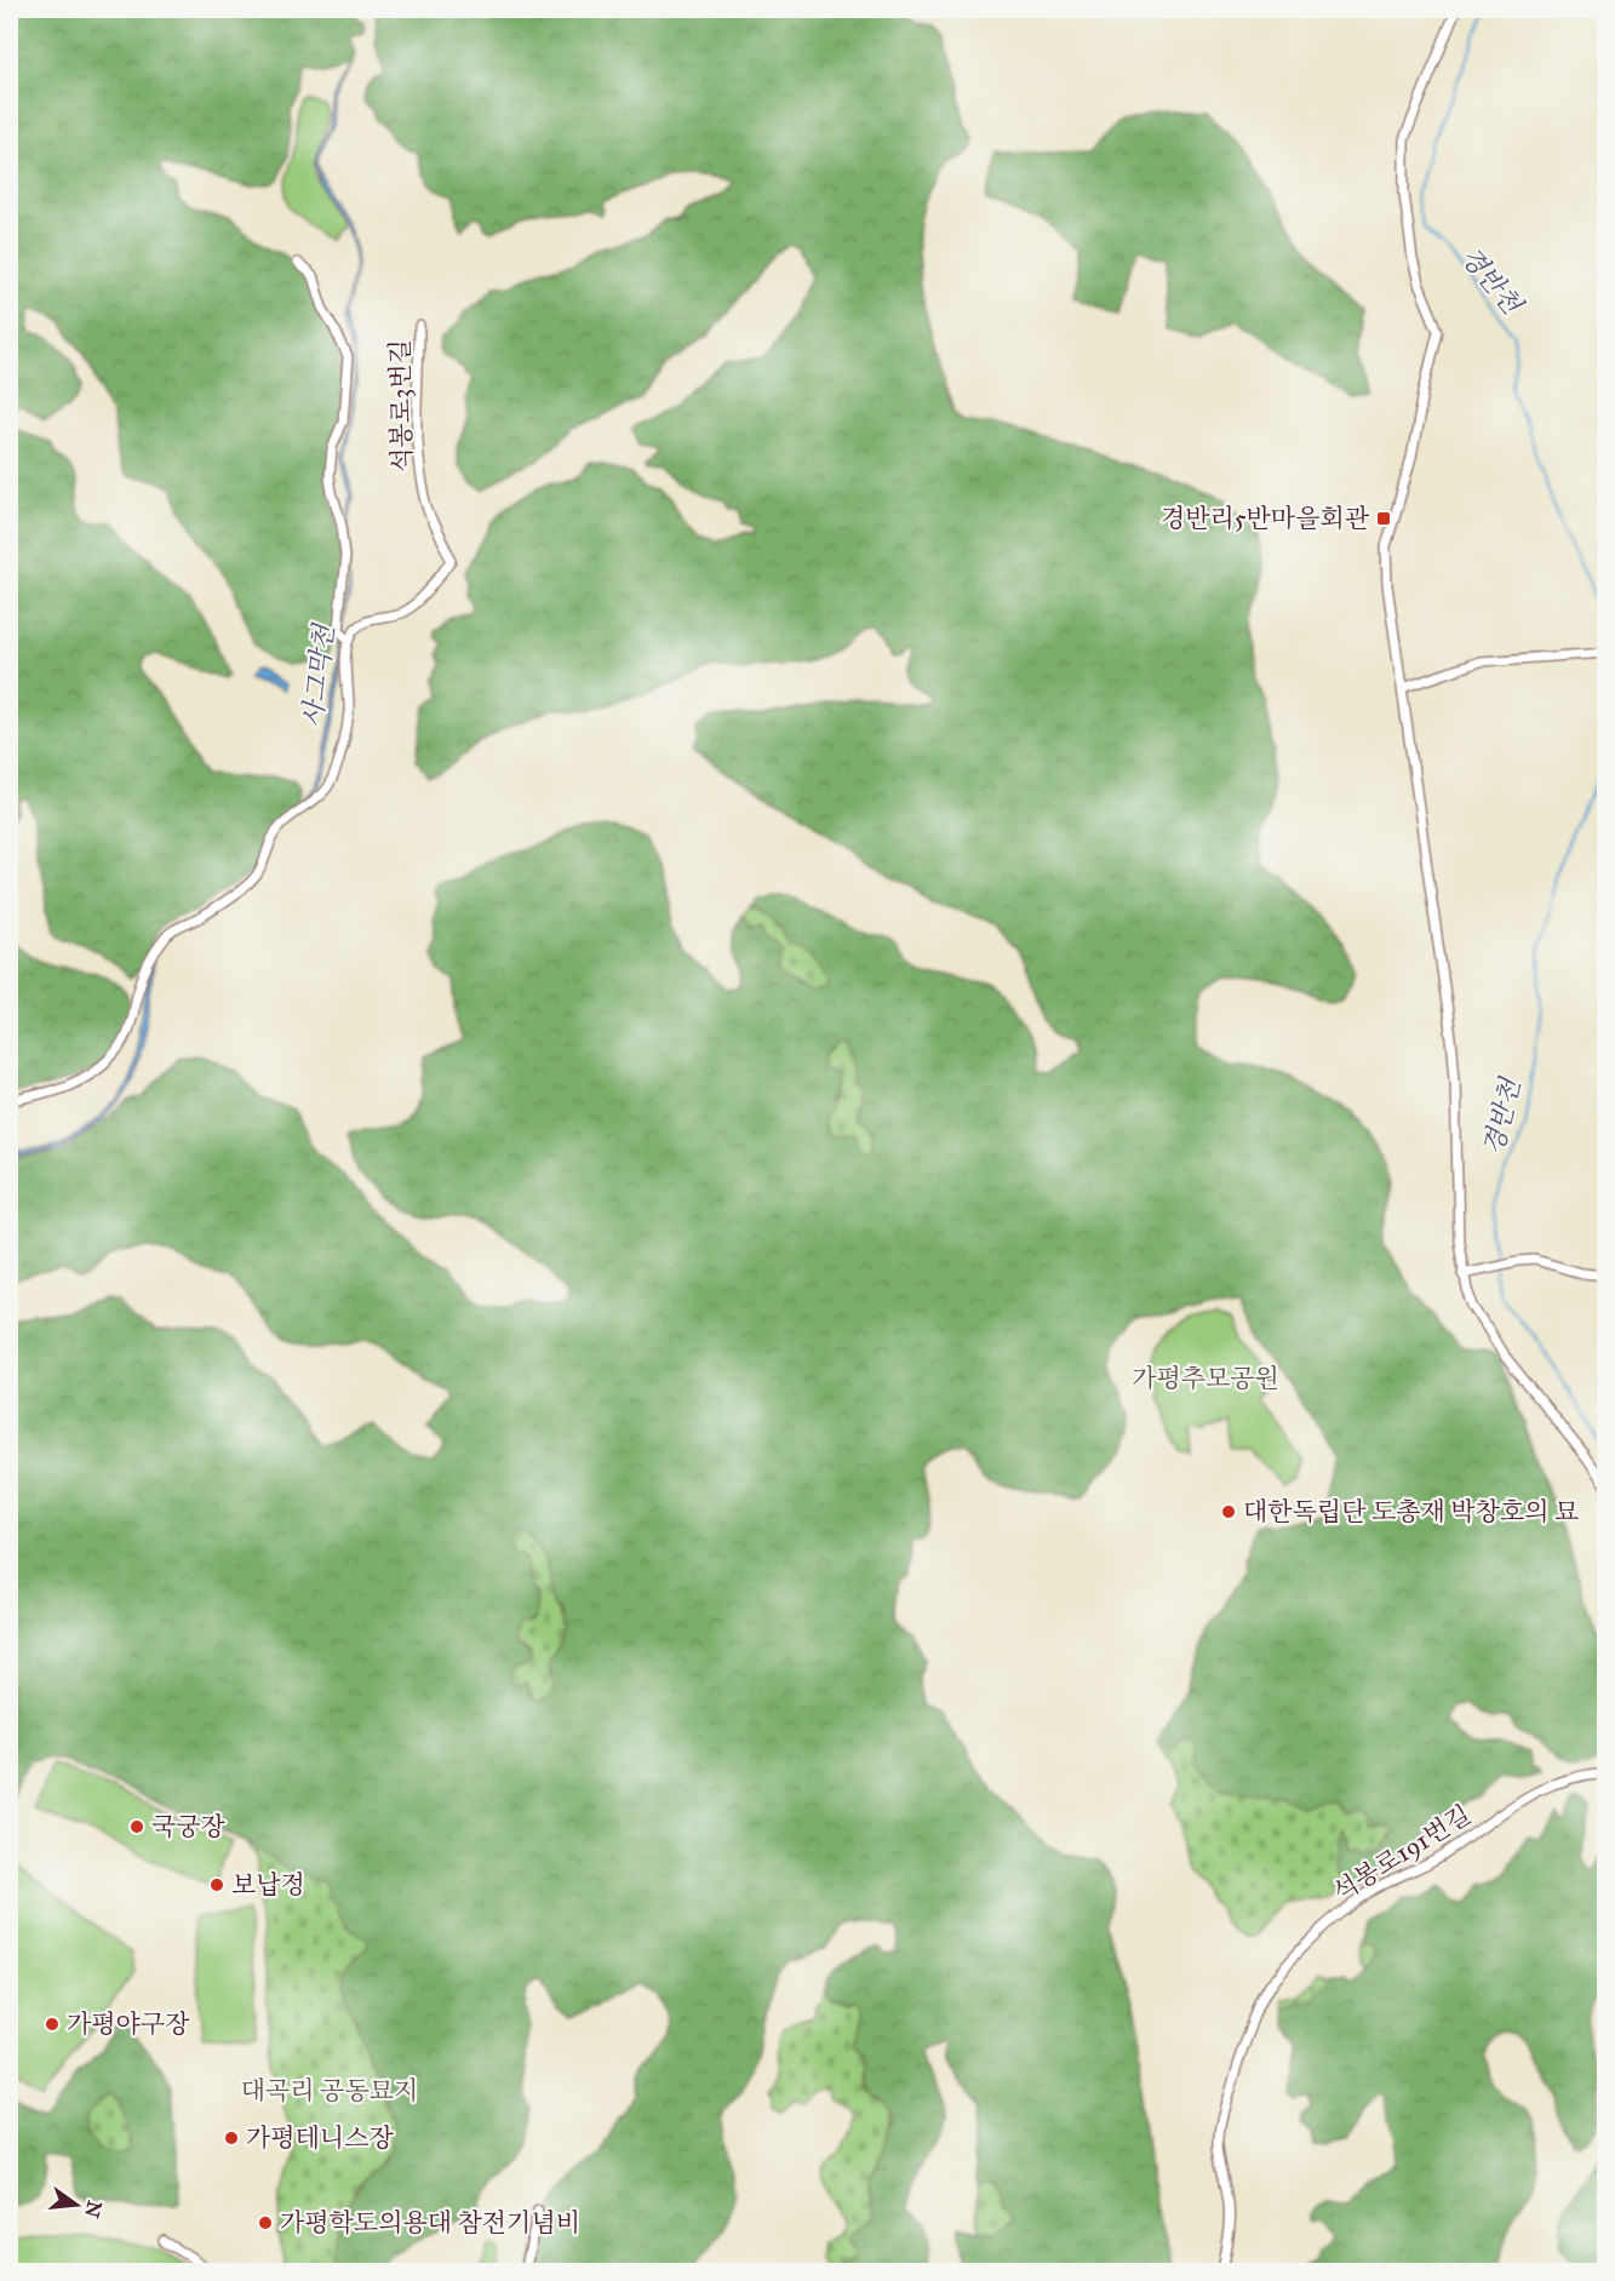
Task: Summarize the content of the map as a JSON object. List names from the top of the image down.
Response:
{
  "streets": {
    "street": ["석봉로3번길", "석봉로191번길"]
  },
  "water": ["경반천", "사그막천"],
  "parks": ["가평추모공원", "대곡리 공동묘지"],
  "places": {
    "transit": ["경반리5반마을회관"],
    "other": [
      "대한독립단 도총재 박창호의 묘",
      "국궁장",
      "보납정",
      "가평야구장",
      "가평테니스장",
      "가평학도의용대 참전기념비"
    ]
  },
  "north": "right"
}
